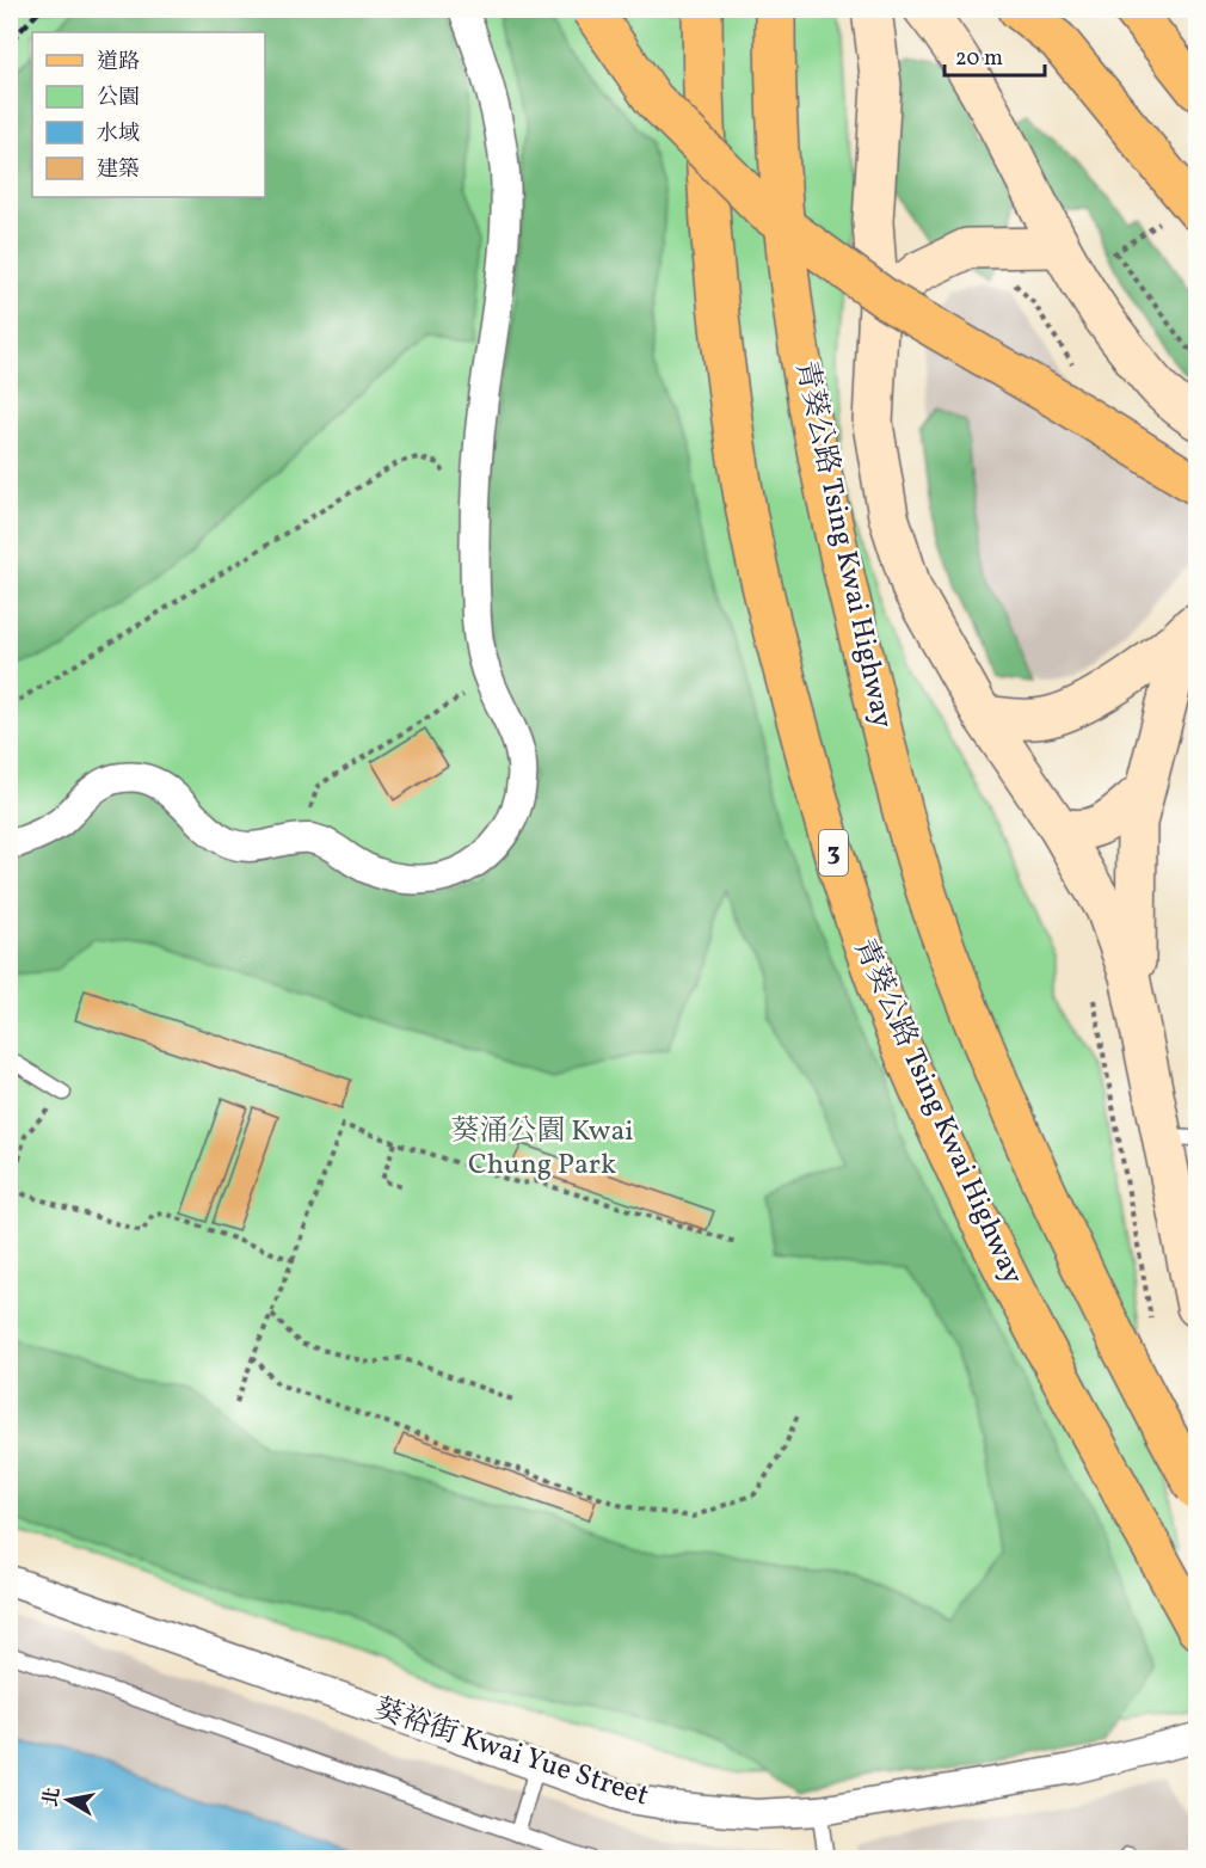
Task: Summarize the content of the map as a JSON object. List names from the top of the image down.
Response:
{
  "streets": {
    "main road": ["青葵公路 Tsing Kwai Highway", "3"],
    "street": ["葵裕街 Kwai Yue Street"]
  },
  "parks": ["葵涌公園 Kwai Chung Park"],
  "legend": [
    "道路",
    "公園",
    "水域",
    "建築"
  ],
  "scale_bar": "20 m",
  "north": "left"
}
